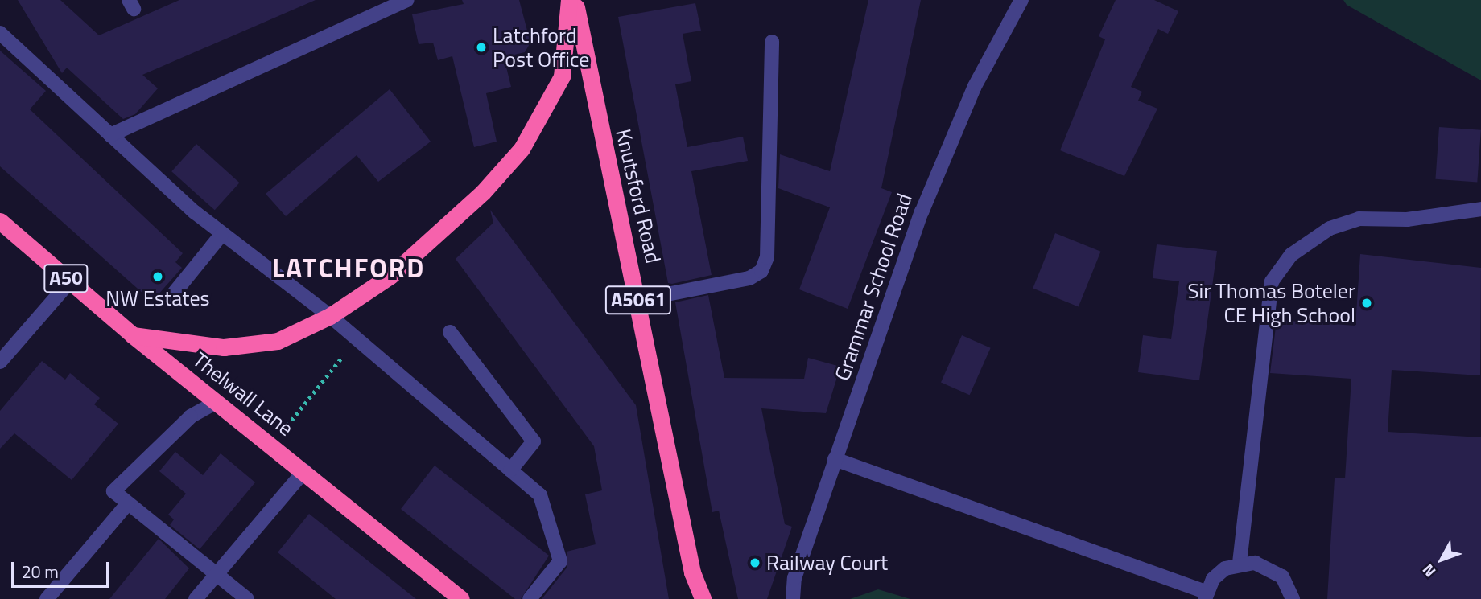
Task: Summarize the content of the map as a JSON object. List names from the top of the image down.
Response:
{
  "streets": {
    "highway": [
      "Knutsford Road",
      "A50",
      "A5061",
      "Thelwall Lane"
    ],
    "street": ["Grammar School Road"]
  },
  "crossings": [
    ["A50", "Thelwall Lane"]
  ],
  "districts": ["LATCHFORD"],
  "places": [
    "Latchford Post Office",
    "NW Estates",
    "Sir Thomas Boteler CE High School",
    "Railway Court"
  ],
  "scale_bar": "20 m",
  "north": "bottom left"
}
